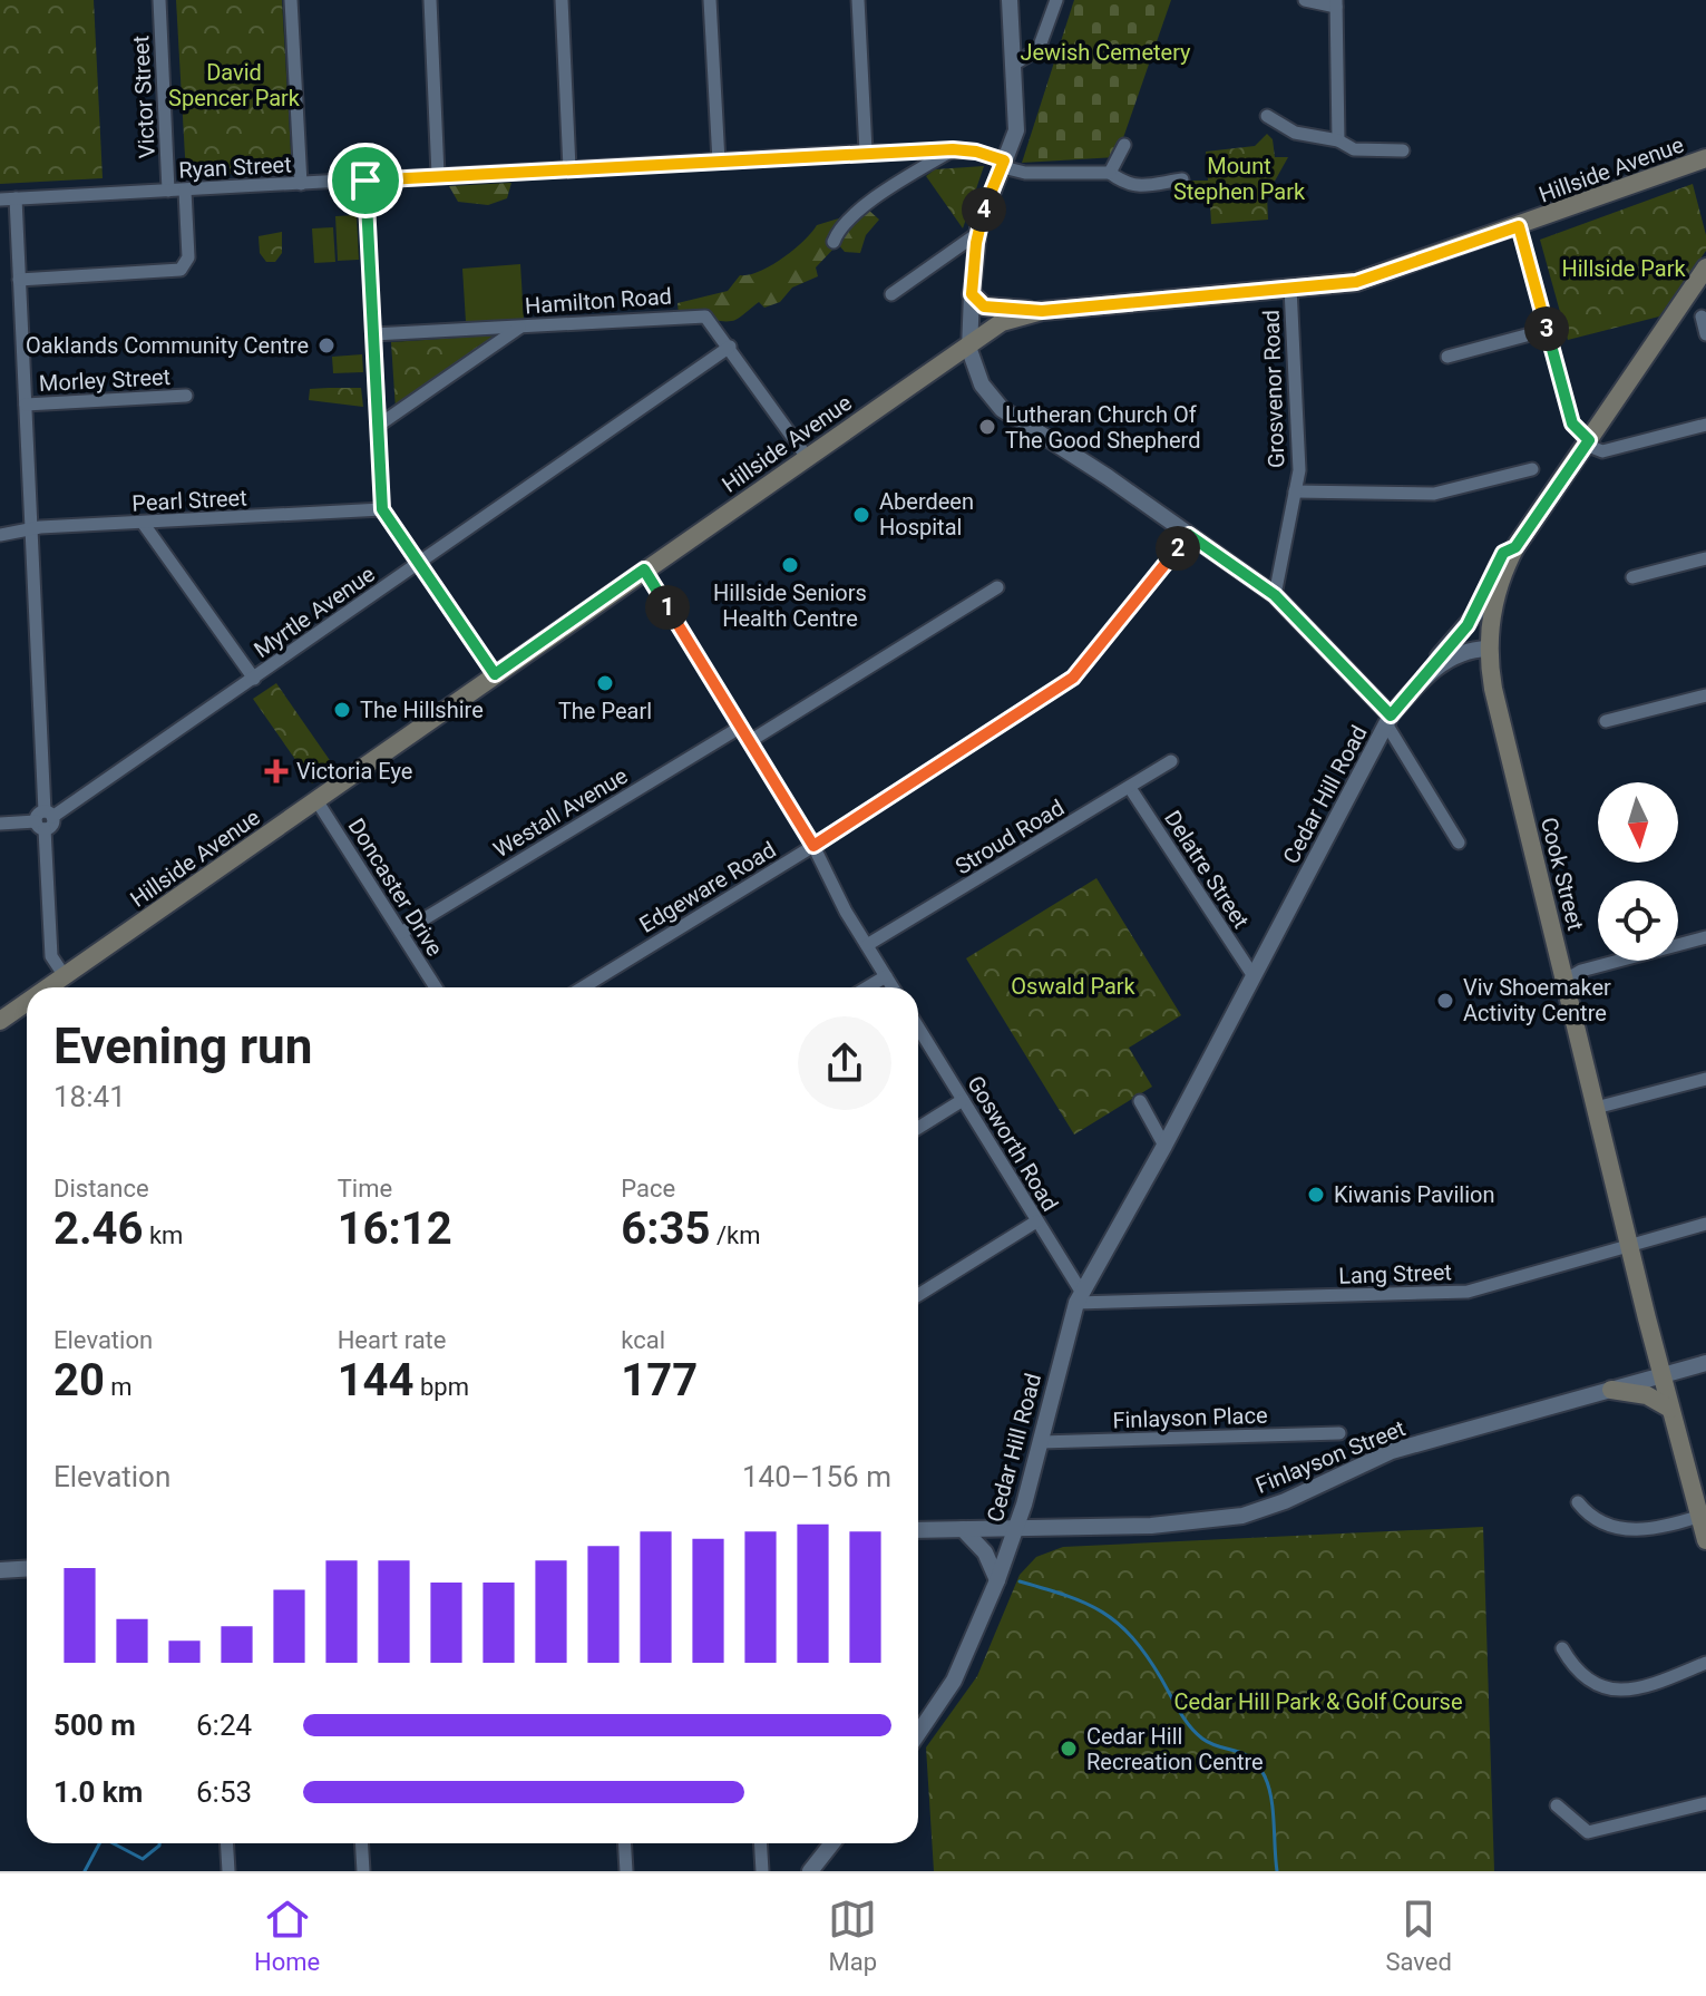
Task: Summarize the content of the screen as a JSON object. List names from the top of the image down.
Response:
{
  "streets": {
    "main road": ["Hillside Avenue", "Cook Street"],
    "street": [
      "Victor Street",
      "Ryan Street",
      "Hamilton Road",
      "Morley Street",
      "Grosvenor Road",
      "Pearl Street",
      "Myrtle Avenue",
      "Cedar Hill Road",
      "Westall Avenue",
      "Stroud Road",
      "Delatre Street",
      "Doncaster Drive",
      "Edgeware Road",
      "Gosworth Road",
      "Lang Street",
      "Finlayson Place",
      "Finlayson Street"
    ]
  },
  "crossings": [
    ["Victor Street", "Ryan Street"],
    ["Ryan Street", "Cedar Hill Road"],
    ["Hillside Avenue", "Hamilton Road"],
    ["Hillside Avenue", "Grosvenor Road"],
    ["Hillside Avenue", "Cedar Hill Road"],
    ["Hillside Avenue", "Doncaster Drive"],
    ["Hamilton Road", "Myrtle Avenue"],
    ["Grosvenor Road", "Cedar Hill Road"],
    ["Cedar Hill Road", "Delatre Street"],
    ["Cedar Hill Road", "Edgeware Road"],
    ["Cedar Hill Road", "Gosworth Road"],
    ["Cedar Hill Road", "Lang Street"],
    ["Cedar Hill Road", "Finlayson Place"],
    ["Cedar Hill Road", "Finlayson Street"],
    ["Westall Avenue", "Doncaster Drive"],
    ["Stroud Road", "Delatre Street"],
    ["Cook Street", "Lang Street"],
    ["Cook Street", "Finlayson Street"],
    ["Gosworth Road", "Lang Street"]
  ],
  "parks": [
    "Jewish Cemetery",
    "David Spencer Park",
    "Mount Stephen Park",
    "Hillside Park",
    "Oswald Park",
    "Cedar Hill Park & Golf Course"
  ],
  "places": {
    "other": [
      "Oaklands Community Centre",
      "Lutheran Church Of The Good Shepherd",
      "Aberdeen Hospital",
      "Hillside Seniors Health Centre",
      "The Pearl",
      "The Hillshire",
      "Viv Shoemaker Activity Centre",
      "Kiwanis Pavilion",
      "Cedar Hill Recreation Centre"
    ],
    "health": ["Victoria Eye"]
  },
  "north": "bottom",
  "page": {
    "pins": [
      "4",
      "3",
      "2",
      "1"
    ],
    "heading": ["Evening run", "18:41"],
    "stats": [
      ["Distance", "2.46 km"],
      ["Time", "16:12"],
      ["Pace", "6:35 /km"],
      ["Elevation", "20 m"],
      ["Heart rate", "144 bpm"],
      ["kcal", "177"]
    ],
    "chart": ["Elevation", "140–156 m"],
    "list": [
      {
        "name": "500 m",
        "note": "6:24"
      },
      {
        "name": "1.0 km",
        "note": "6:53"
      }
    ],
    "tabs": ["Home", "Map", "Saved"]
  }
}
